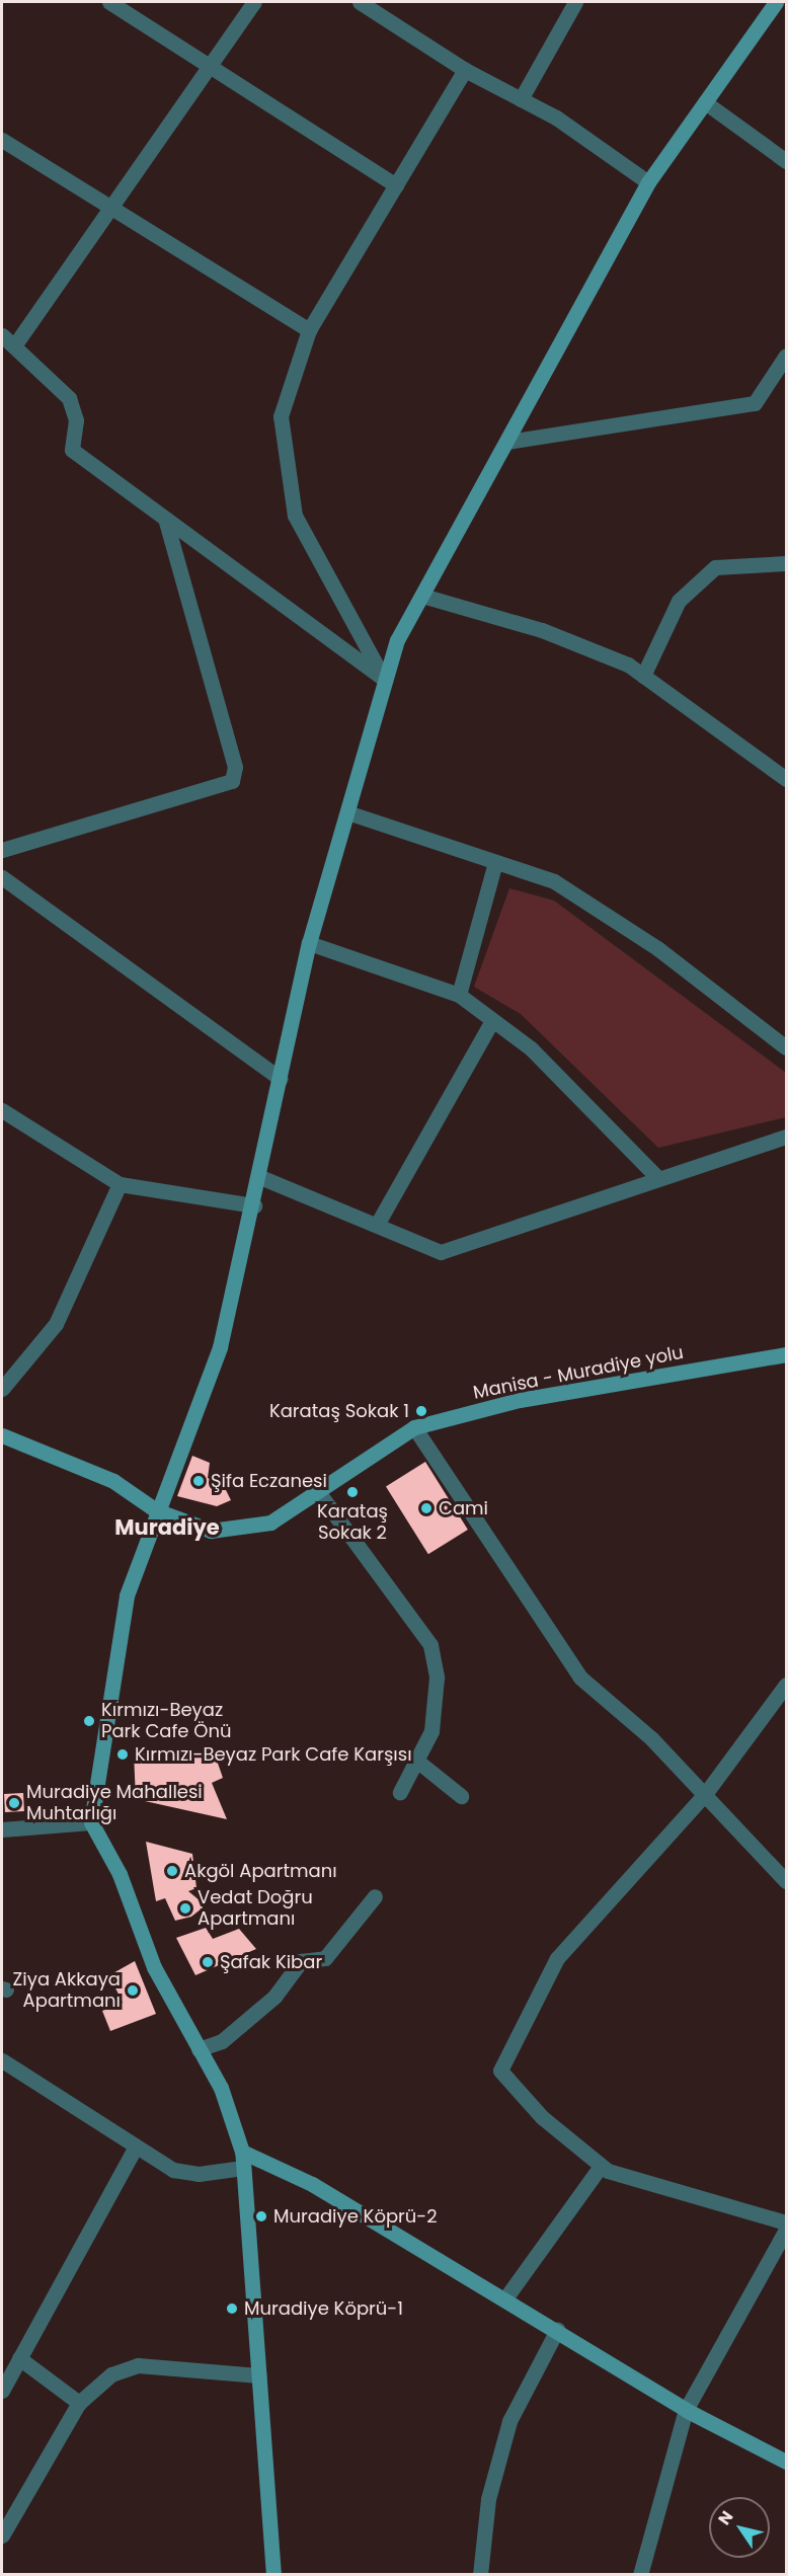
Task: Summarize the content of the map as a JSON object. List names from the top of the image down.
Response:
{
  "streets": {
    "street": ["Manisa - Muradiye yolu"]
  },
  "districts": ["Muradiye"],
  "places": [
    "Karataş Sokak 1",
    "Şifa Eczanesi",
    "Karataş Sokak 2",
    "Cami",
    "Kırmızı-Beyaz Park Cafe Önü",
    "Kırmızı-Beyaz Park Cafe Karşısı",
    "Muradiye Mahallesi Muhtarlığı",
    "Akgöl Apartmanı",
    "Vedat Doğru Apartmanı",
    "Şafak Kibar",
    "Ziya Akkaya Apartmanı",
    "Muradiye Köprü-2",
    "Muradiye Köprü-1"
  ],
  "north": "top left"
}
